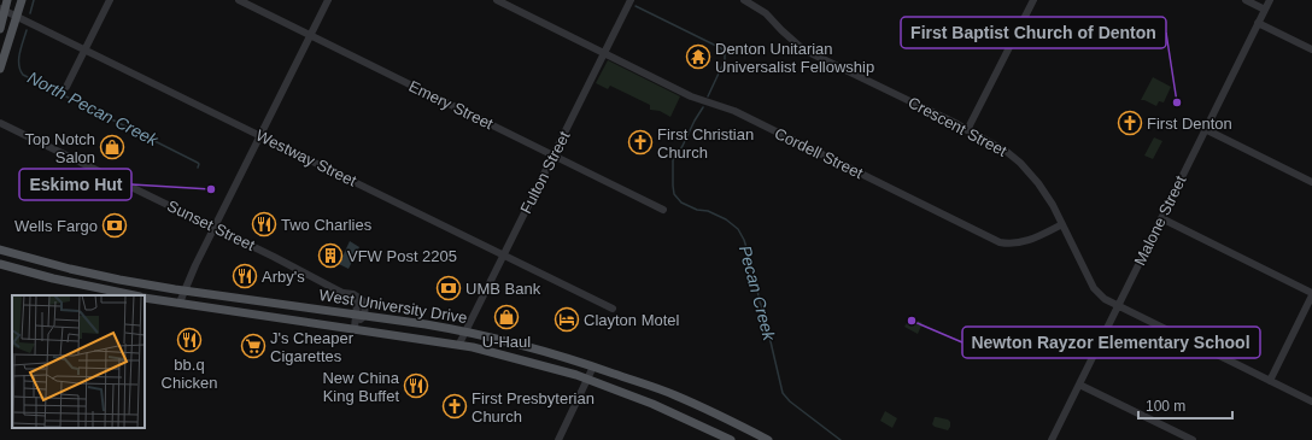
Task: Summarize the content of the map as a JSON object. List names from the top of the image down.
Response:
{
  "streets": {
    "main road": ["West University Drive"],
    "street": [
      "Emery Street",
      "Crescent Street",
      "Cordell Street",
      "Westway Street",
      "Fulton Street",
      "Malone Street",
      "Sunset Street"
    ]
  },
  "crossings": [
    ["Emery Street", "Fulton Street"],
    ["Crescent Street", "Cordell Street"],
    ["Crescent Street", "Malone Street"],
    ["Cordell Street", "Fulton Street"],
    ["Westway Street", "Fulton Street"],
    ["Fulton Street", "West University Drive"],
    ["Sunset Street", "West University Drive"]
  ],
  "water": ["North Pecan Creek", "Pecan Creek"],
  "places": {
    "temple": ["Denton Unitarian Universalist Fellowship"],
    "other": ["First Baptist Church of Denton", "Eskimo Hut", "Newton Rayzor Elementary School"],
    "church": ["First Denton", "First Christian Church", "First Presbyterian Church"],
    "shop": ["Top Notch Salon", "U-Haul"],
    "restaurant": [
      "Two Charlies",
      "Arby's",
      "bb.q Chicken",
      "New China King Buffet"
    ],
    "bank": ["Wells Fargo", "UMB Bank"],
    "building": ["VFW Post 2205"],
    "hotel": ["Clayton Motel"],
    "supermarket": ["J's Cheaper Cigarettes"]
  },
  "scale_bar": "100 m"
}
